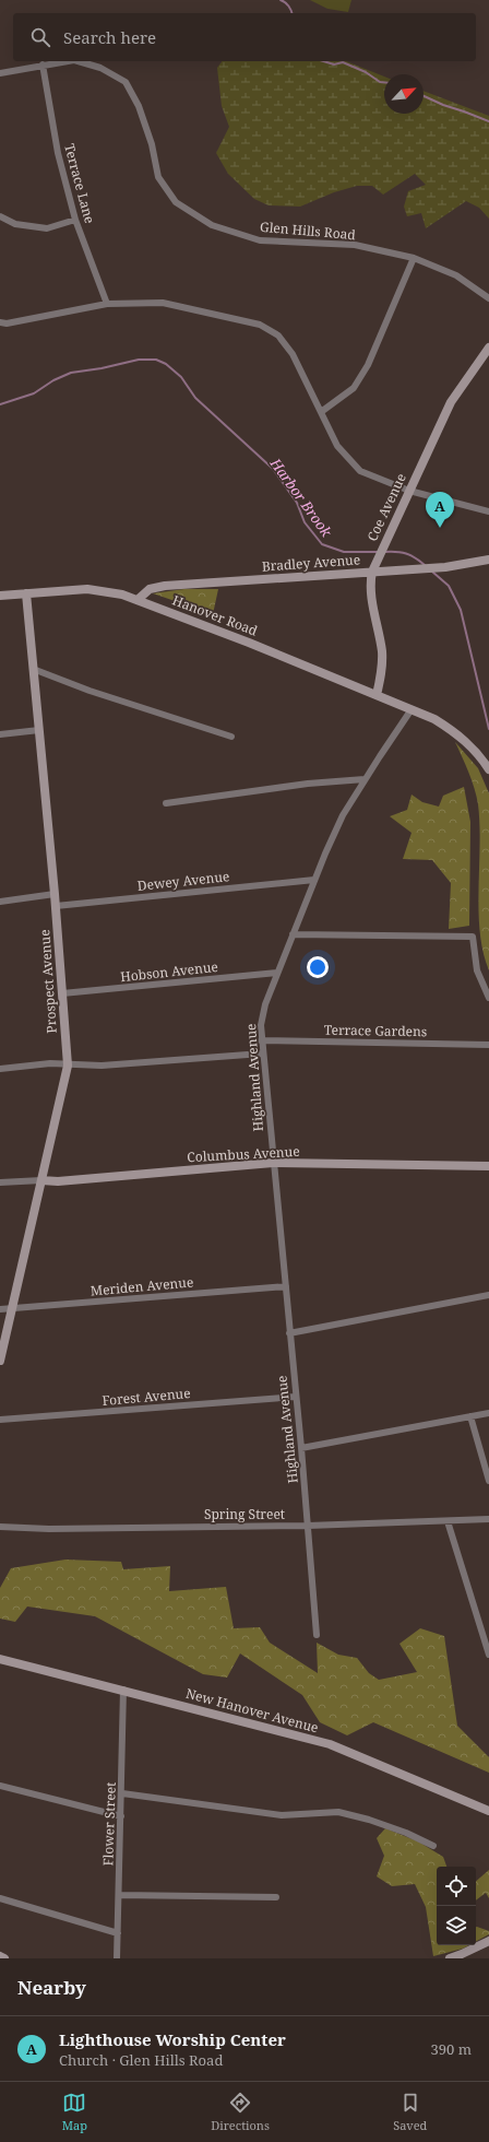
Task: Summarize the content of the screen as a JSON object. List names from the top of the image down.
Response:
{
  "streets": {
    "street": [
      "Terrace Lane",
      "Glen Hills Road",
      "Coe Avenue",
      "Bradley Avenue",
      "Hanover Road",
      "Dewey Avenue",
      "Hobson Avenue",
      "Prospect Avenue",
      "Terrace Gardens",
      "Highland Avenue",
      "Columbus Avenue",
      "Meriden Avenue",
      "Forest Avenue",
      "Spring Street",
      "New Hanover Avenue",
      "Flower Street"
    ]
  },
  "crossings": [
    ["Terrace Lane", "Glen Hills Road"],
    ["Coe Avenue", "Bradley Avenue"],
    ["Coe Avenue", "Hanover Road"],
    ["Bradley Avenue", "Hanover Road"],
    ["Hanover Road", "Prospect Avenue"],
    ["Hanover Road", "Highland Avenue"],
    ["Dewey Avenue", "Prospect Avenue"],
    ["Dewey Avenue", "Highland Avenue"],
    ["Hobson Avenue", "Prospect Avenue"],
    ["Hobson Avenue", "Highland Avenue"],
    ["Prospect Avenue", "Columbus Avenue"],
    ["Prospect Avenue", "Meriden Avenue"],
    ["Terrace Gardens", "Highland Avenue"],
    ["Highland Avenue", "Columbus Avenue"],
    ["Highland Avenue", "Meriden Avenue"],
    ["Highland Avenue", "Forest Avenue"],
    ["Highland Avenue", "Spring Street"],
    ["New Hanover Avenue", "Flower Street"]
  ],
  "water": ["Harbor Brook"],
  "north": "top right",
  "page": {
    "search": "Search here",
    "pins": "A",
    "heading": "Nearby",
    "list": [
      {
        "mark": "A",
        "name": "Lighthouse Worship Center",
        "note": "Church · Glen Hills Road",
        "value": "390 m"
      }
    ],
    "nav": ["Map", "Directions", "Saved"]
  }
}
